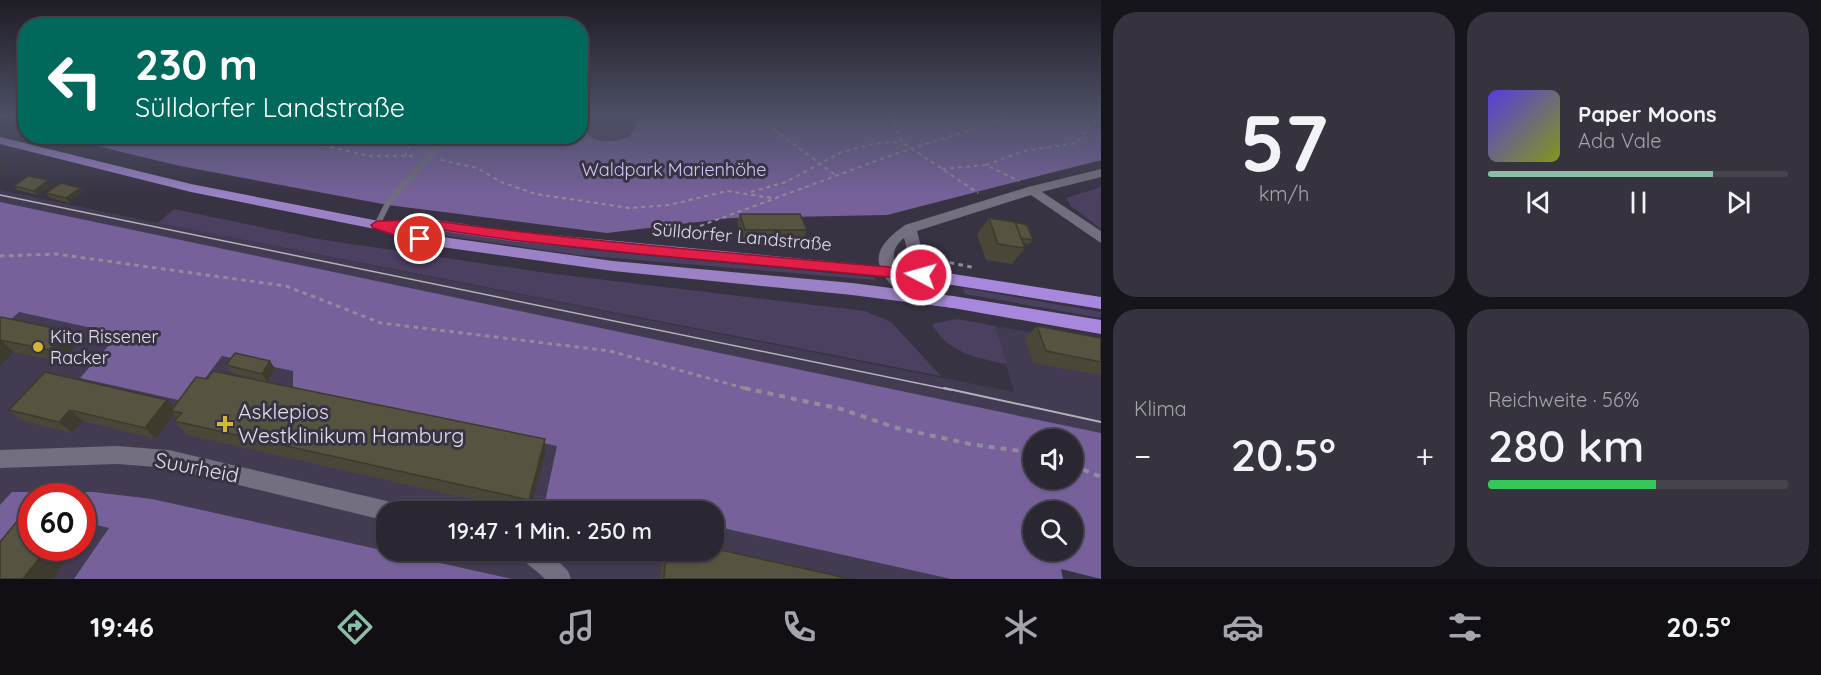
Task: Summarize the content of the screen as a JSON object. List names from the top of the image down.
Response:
{
  "streets": {
    "highway": ["Sülldorfer Landstraße"],
    "main road": ["Suurheid"]
  },
  "parks": ["Waldpark Marienhöhe"],
  "places": {
    "other": ["Kita Rissener Racker"],
    "health": ["Asklepios Westklinikum Hamburg"]
  },
  "page": {
    "tile": [
      ["57", "km/h"],
      "Klima",
      ["Reichweite · 56%", "280 km"]
    ],
    "turn": ["230 m", "Sülldorfer Landstraße"],
    "song": ["Paper Moons", "Ada Vale"],
    "heat": ["−", "20.5°", "+"],
    "limit": "60",
    "trip": "19:47 · 1 Min. · 250 m",
    "tabs": ["19:46", "20.5°"]
  }
}
